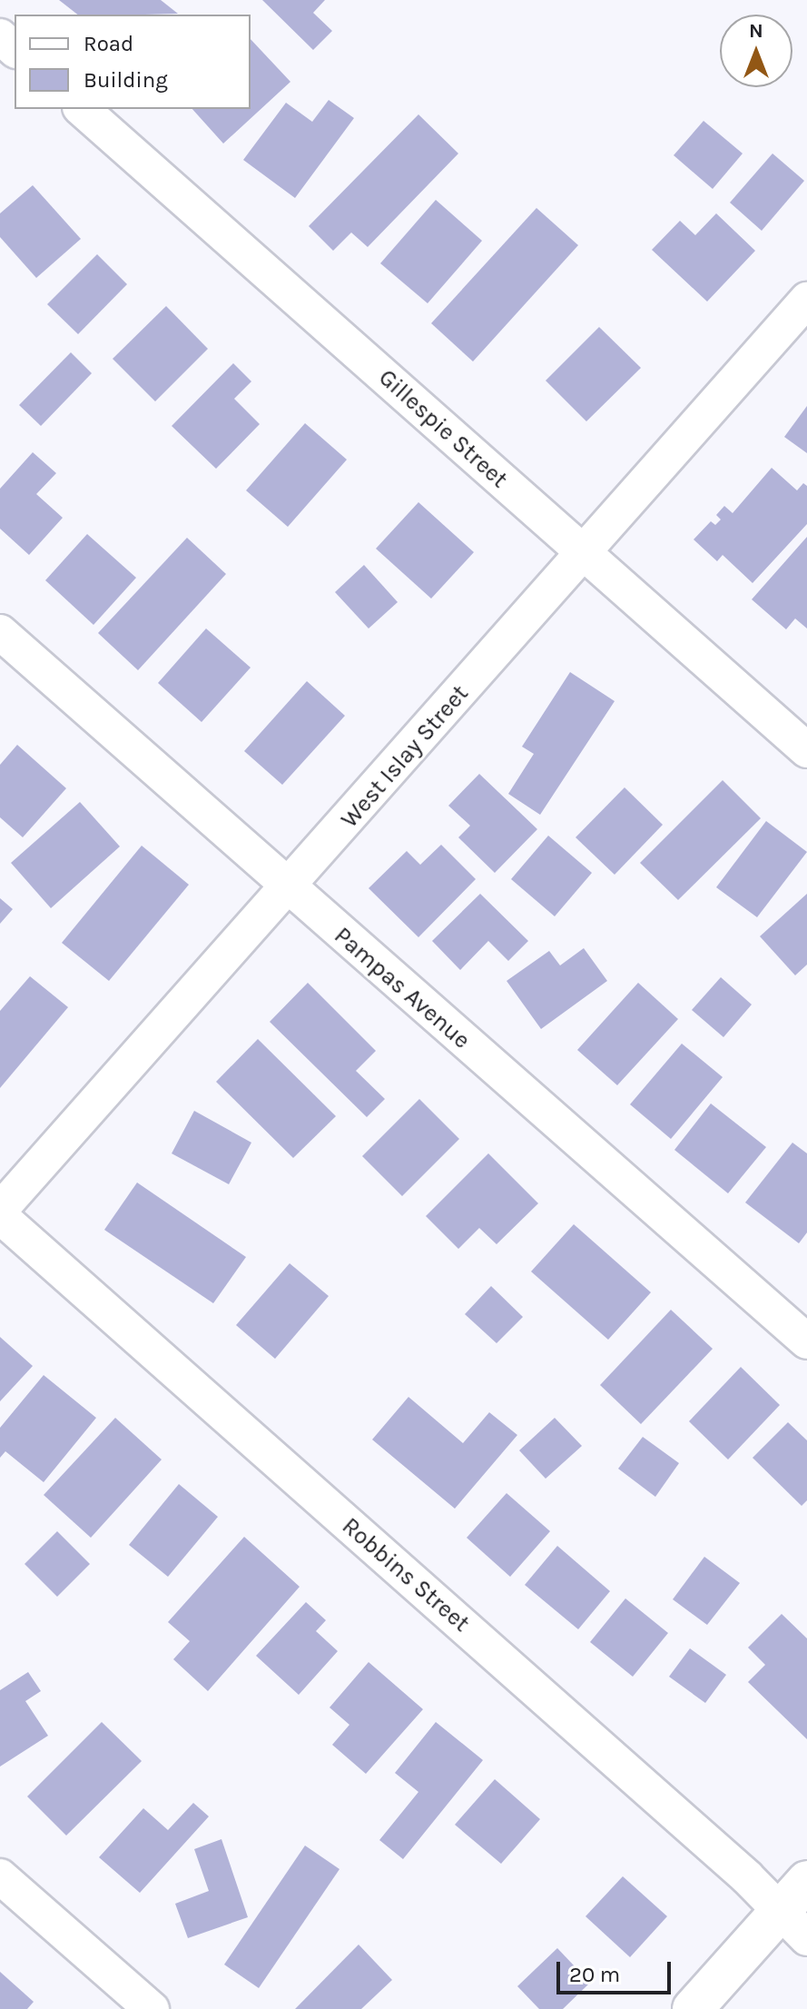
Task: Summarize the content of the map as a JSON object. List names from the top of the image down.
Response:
{
  "streets": {
    "street": [
      "Gillespie Street",
      "West Islay Street",
      "Pampas Avenue",
      "Robbins Street"
    ]
  },
  "crossings": [
    ["Gillespie Street", "West Islay Street"],
    ["West Islay Street", "Pampas Avenue"]
  ],
  "legend": ["Road", "Building"],
  "scale_bar": "20 m",
  "north": "top"
}
